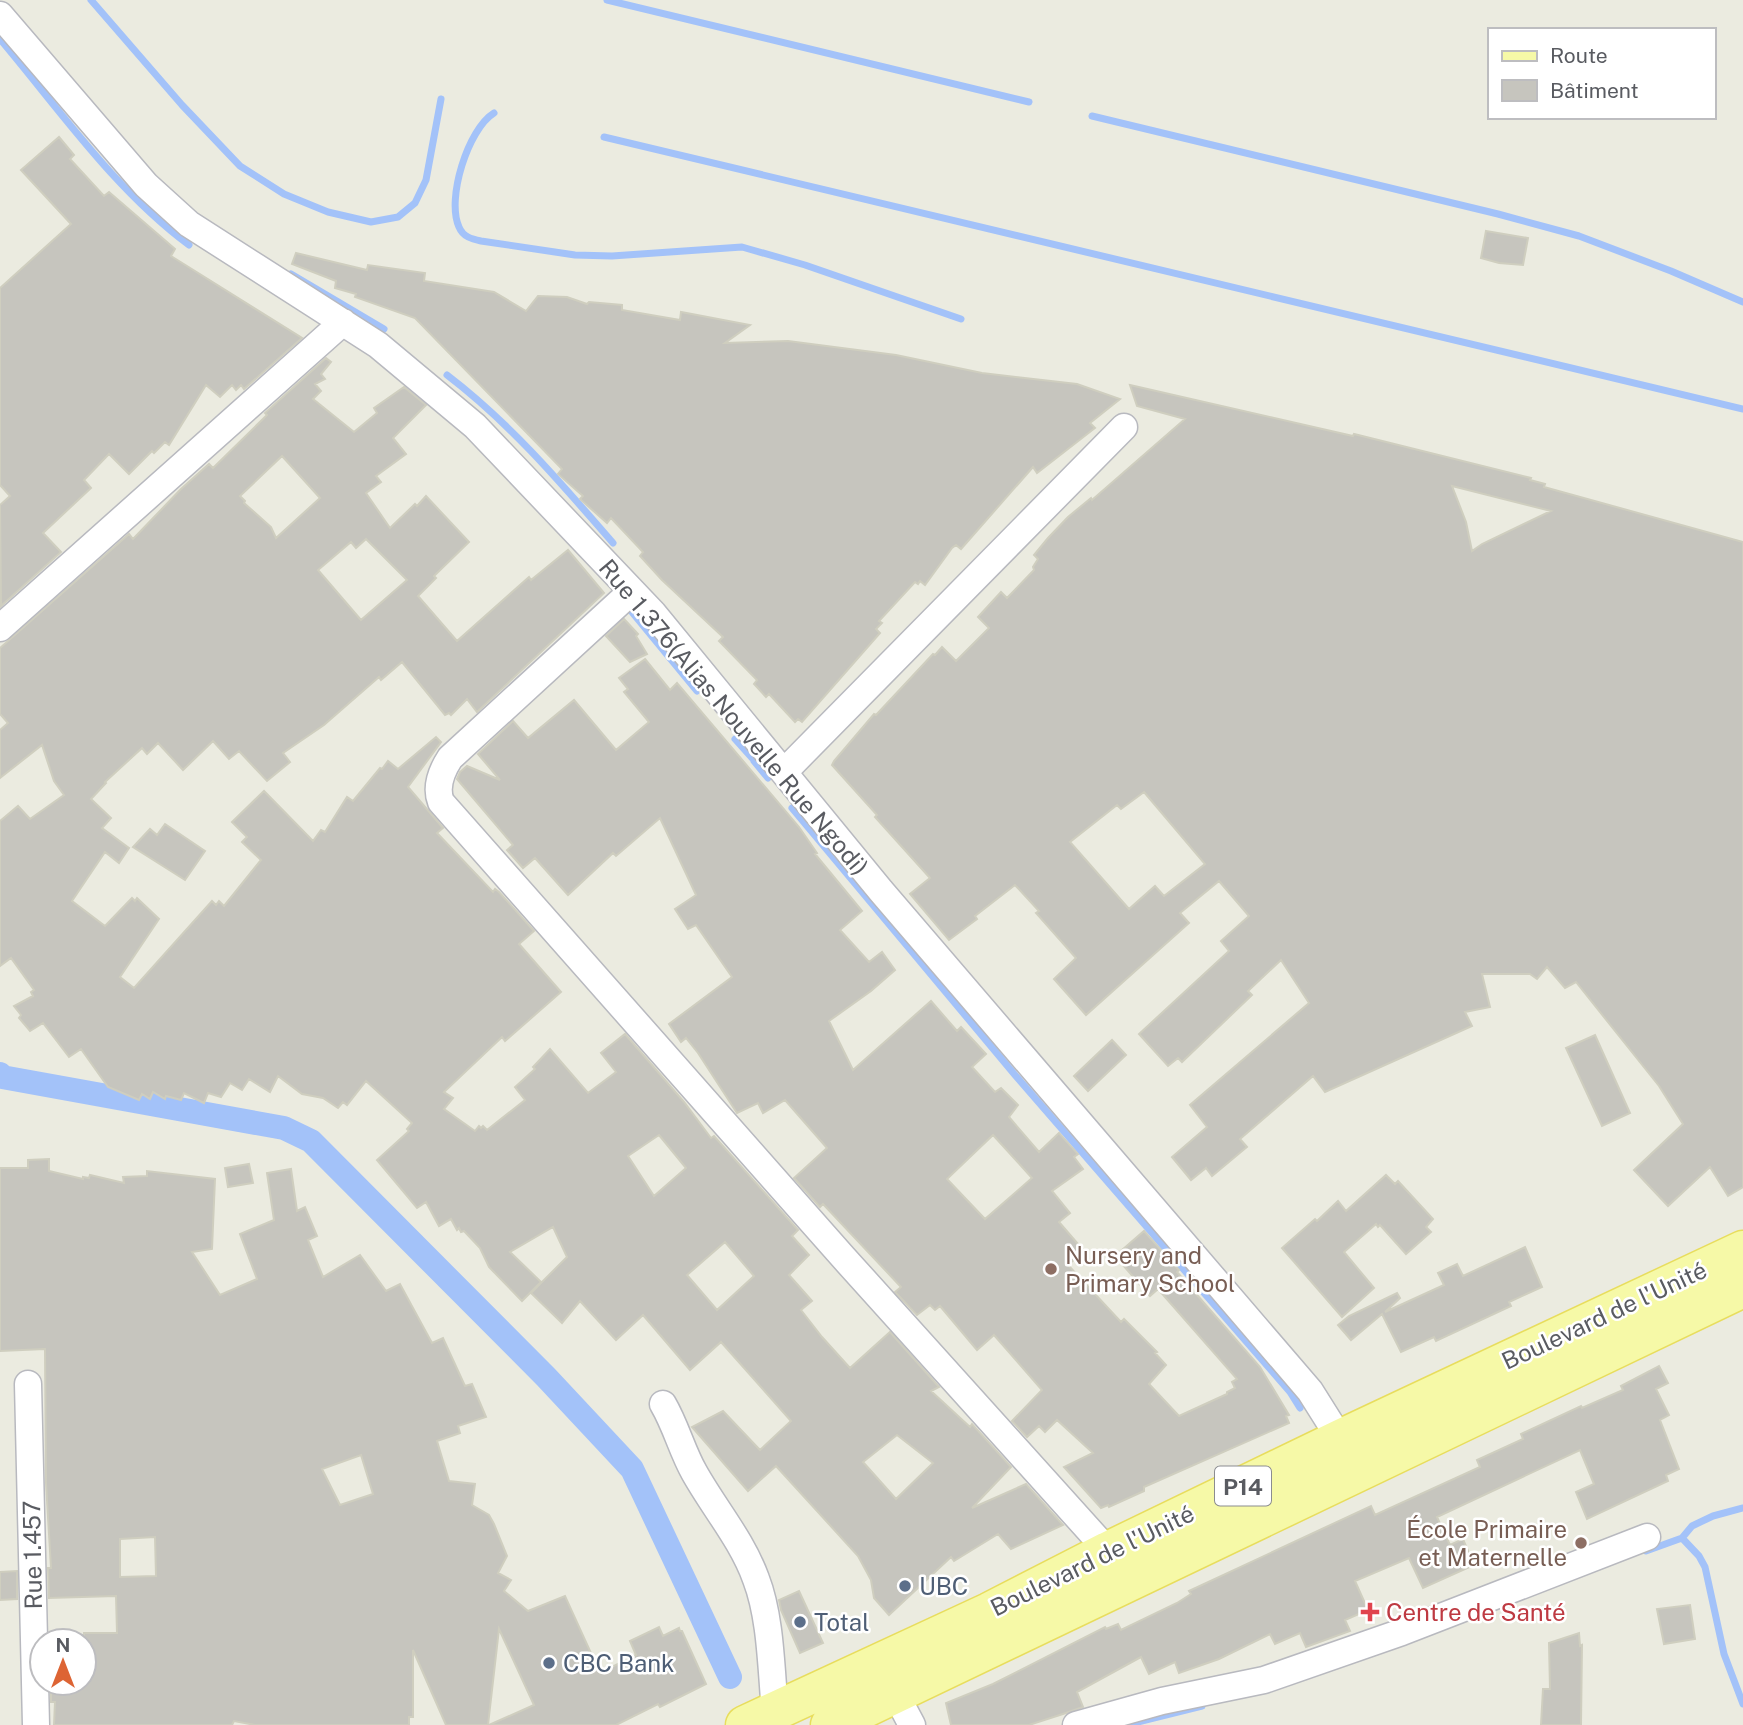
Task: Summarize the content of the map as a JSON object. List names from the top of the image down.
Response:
{
  "streets": {
    "main road": ["Boulevard de l'Unité", "P14"],
    "street": ["Rue 1.376(Alias Nouvelle Rue Ngodi)", "Rue 1.457"]
  },
  "crossings": [
    ["Rue 1.376(Alias Nouvelle Rue Ngodi)", "Boulevard de l'Unité"]
  ],
  "places": {
    "other": [
      "Nursery and Primary School",
      "École Primaire et Maternelle",
      "UBC",
      "Total",
      "CBC Bank"
    ],
    "health": ["Centre de Santé"]
  },
  "legend": ["Route", "Bâtiment"],
  "north": "top"
}
